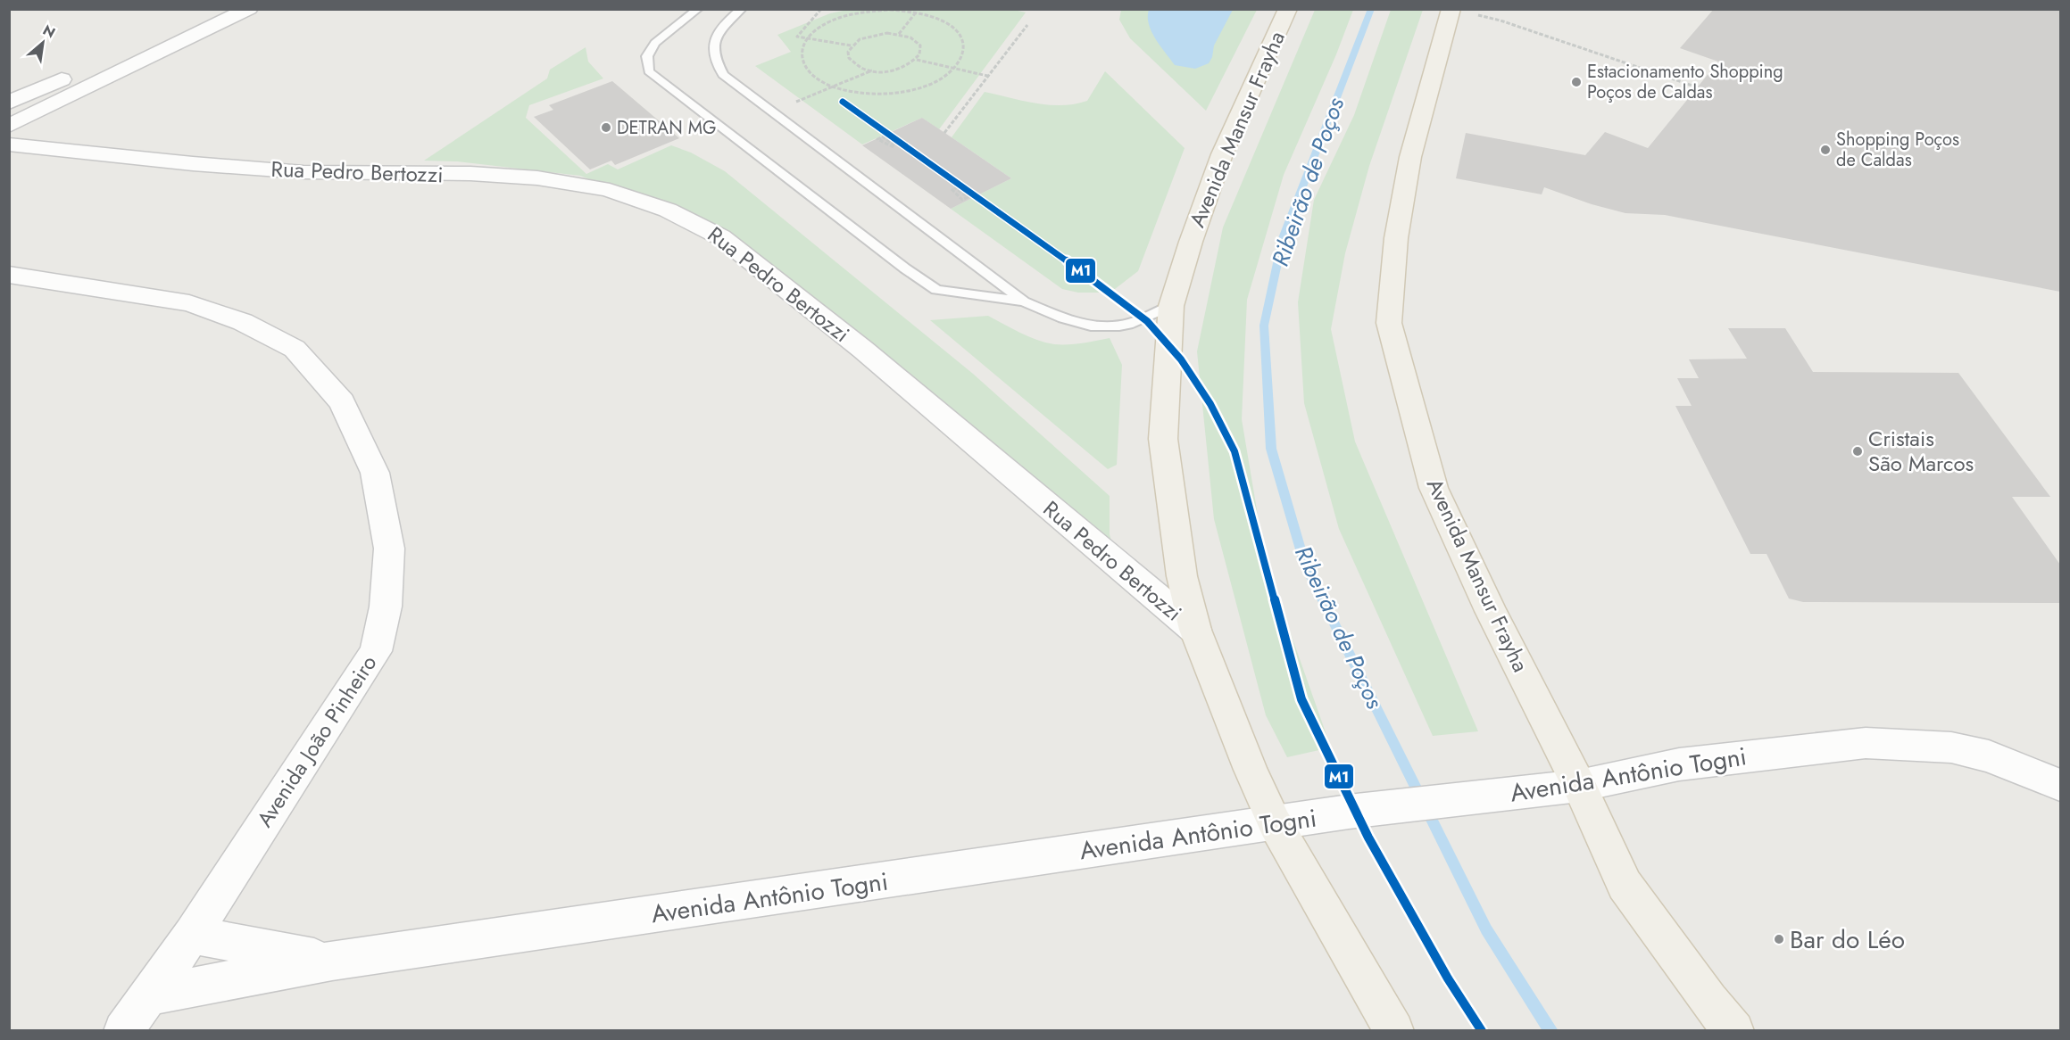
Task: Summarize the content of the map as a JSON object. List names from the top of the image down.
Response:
{
  "streets": {
    "main road": ["Avenida Mansur Frayha"],
    "street": ["Rua Pedro Bertozzi", "Avenida João Pinheiro", "Avenida Antônio Togni"]
  },
  "crossings": [
    ["Avenida Mansur Frayha", "Rua Pedro Bertozzi"],
    ["Avenida Mansur Frayha", "Avenida Antônio Togni"],
    ["Avenida João Pinheiro", "Avenida Antônio Togni"]
  ],
  "water": ["Ribeirão de Poços"],
  "places": [
    "Estacionamento Shopping Poços de Caldas",
    "DETRAN MG",
    "Shopping Poços de Caldas",
    "Cristais São Marcos",
    "Bar do Léo"
  ],
  "lines": ["transit line M1"],
  "north": "top right"
}
